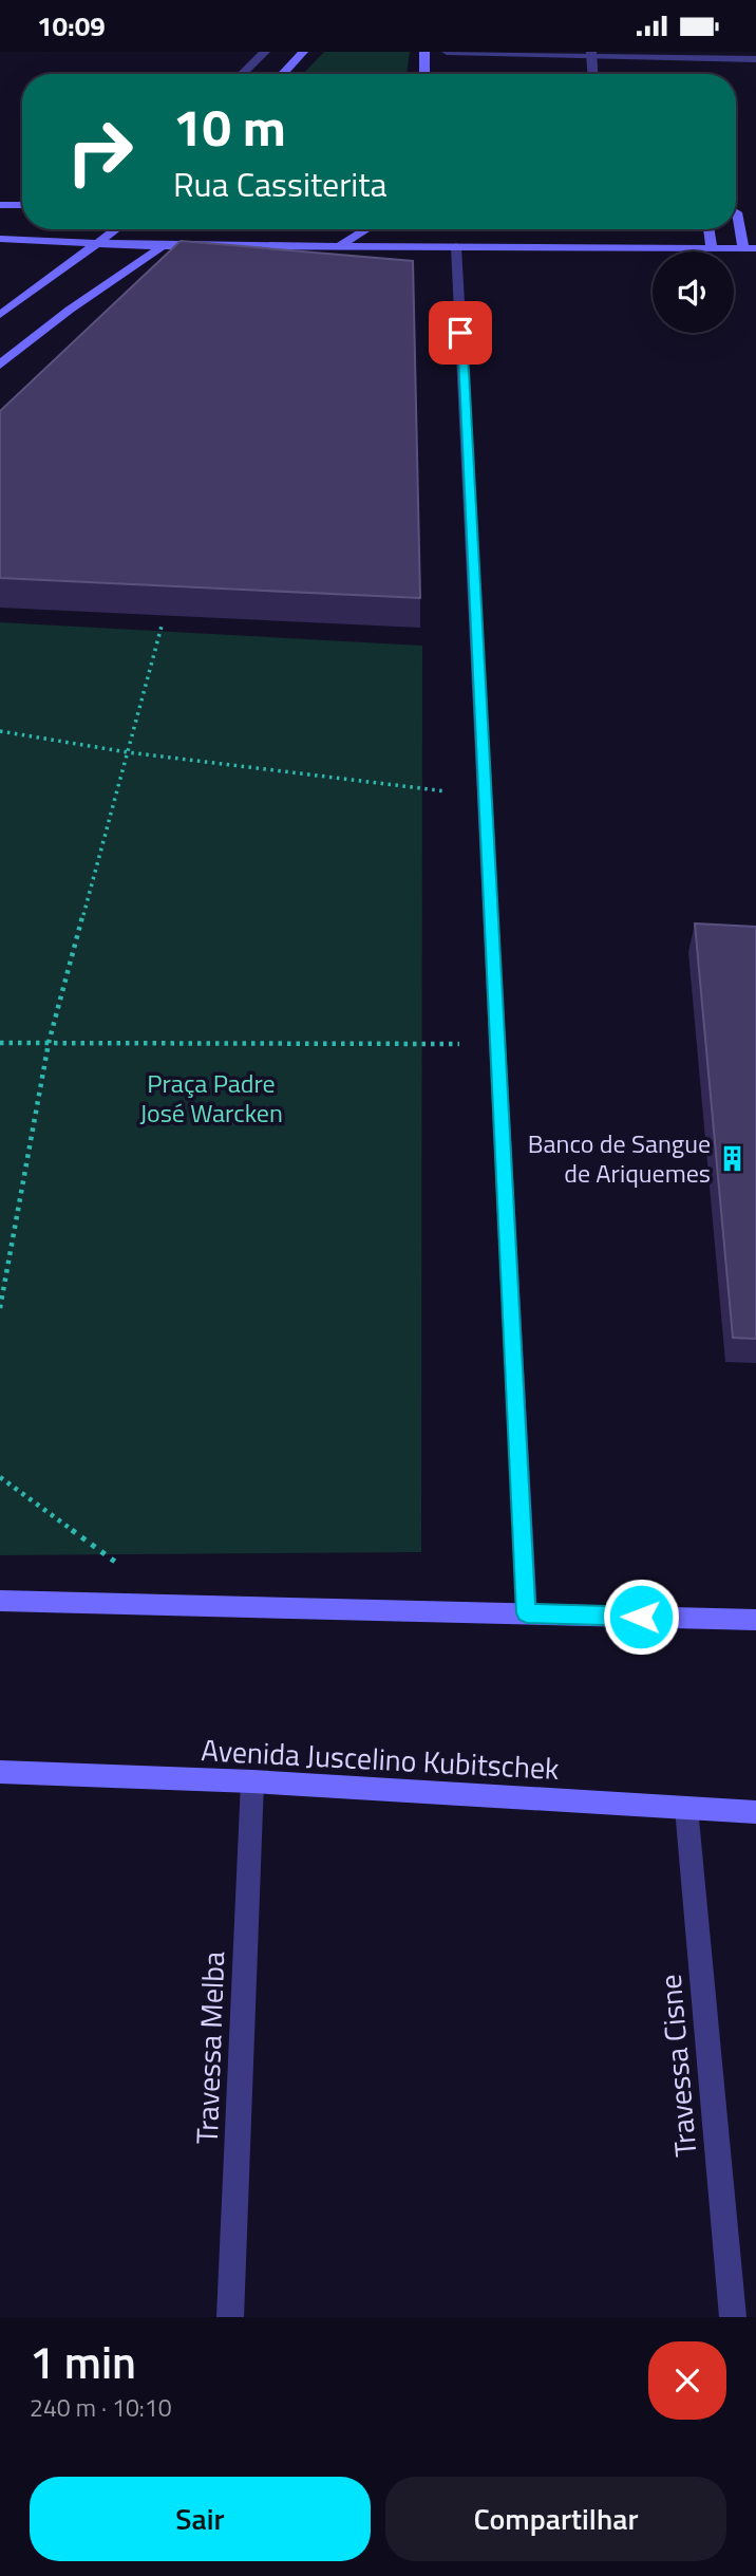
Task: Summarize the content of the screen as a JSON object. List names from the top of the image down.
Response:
{
  "streets": {
    "main road": ["Avenida Juscelino Kubitschek"],
    "street": ["Travessa Melba", "Travessa Cisne"]
  },
  "crossings": [
    ["Avenida Juscelino Kubitschek", "Travessa Melba"],
    ["Avenida Juscelino Kubitschek", "Travessa Cisne"]
  ],
  "parks": ["Praça Padre José Warcken"],
  "places": {
    "building": ["Banco de Sangue de Ariquemes"]
  },
  "page": {
    "status": "10:09",
    "turn": ["10 m", "Rua Cassiterita"],
    "heading": ["1 min", "240 m · 10:10"],
    "buttons": ["Sair", "Compartilhar"]
  }
}
